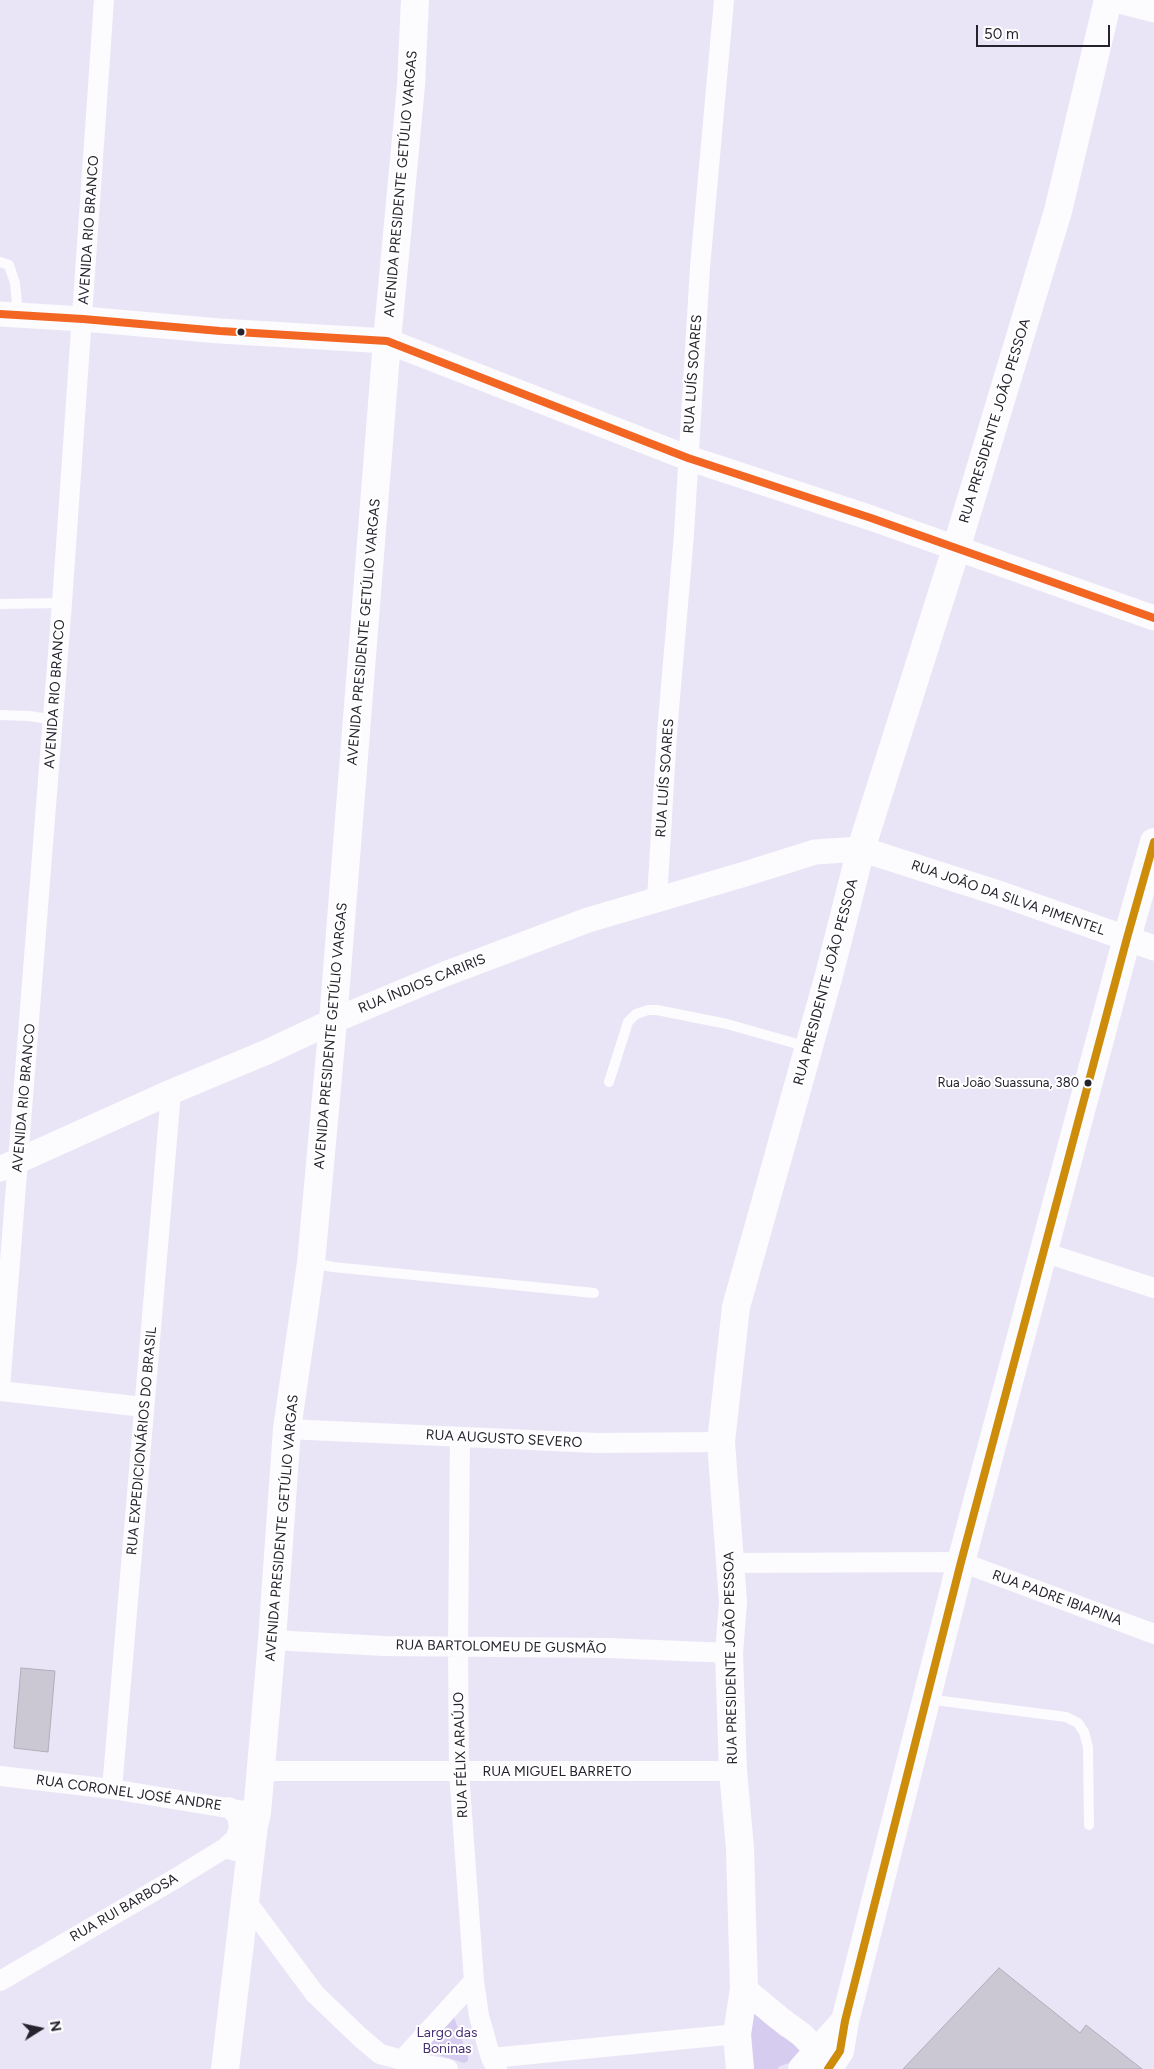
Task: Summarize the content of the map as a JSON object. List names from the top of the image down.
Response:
{
  "streets": {
    "main road": ["AVENIDA PRESIDENTE GETÚLIO VARGAS", "RUA PRESIDENTE JOÃO PESSOA"],
    "street": [
      "AVENIDA RIO BRANCO",
      "RUA LUÍS SOARES",
      "RUA JOÃO DA SILVA PIMENTEL",
      "RUA ÍNDIOS CARIRIS",
      "RUA AUGUSTO SEVERO",
      "RUA EXPEDICIONÁRIOS DO BRASIL",
      "RUA PADRE IBIAPINA",
      "RUA BARTOLOMEU DE GUSMÃO",
      "RUA FÉLIX ARAÚJO",
      "RUA MIGUEL BARRETO",
      "RUA CORONEL JOSÉ ANDRE",
      "RUA RUI BARBOSA"
    ]
  },
  "crossings": [
    ["AVENIDA PRESIDENTE GETÚLIO VARGAS", "RUA ÍNDIOS CARIRIS"],
    ["AVENIDA PRESIDENTE GETÚLIO VARGAS", "RUA AUGUSTO SEVERO"],
    ["AVENIDA PRESIDENTE GETÚLIO VARGAS", "RUA BARTOLOMEU DE GUSMÃO"],
    ["AVENIDA PRESIDENTE GETÚLIO VARGAS", "RUA MIGUEL BARRETO"],
    ["AVENIDA PRESIDENTE GETÚLIO VARGAS", "RUA CORONEL JOSÉ ANDRE"],
    ["AVENIDA RIO BRANCO", "RUA ÍNDIOS CARIRIS"],
    ["RUA LUÍS SOARES", "RUA ÍNDIOS CARIRIS"],
    ["RUA PRESIDENTE JOÃO PESSOA", "RUA JOÃO DA SILVA PIMENTEL"],
    ["RUA PRESIDENTE JOÃO PESSOA", "RUA ÍNDIOS CARIRIS"],
    ["RUA PRESIDENTE JOÃO PESSOA", "RUA AUGUSTO SEVERO"],
    ["RUA PRESIDENTE JOÃO PESSOA", "RUA BARTOLOMEU DE GUSMÃO"],
    ["RUA PRESIDENTE JOÃO PESSOA", "RUA MIGUEL BARRETO"],
    ["RUA JOÃO DA SILVA PIMENTEL", "RUA ÍNDIOS CARIRIS"],
    ["RUA ÍNDIOS CARIRIS", "RUA EXPEDICIONÁRIOS DO BRASIL"],
    ["RUA AUGUSTO SEVERO", "RUA FÉLIX ARAÚJO"],
    ["RUA EXPEDICIONÁRIOS DO BRASIL", "RUA CORONEL JOSÉ ANDRE"],
    ["RUA BARTOLOMEU DE GUSMÃO", "RUA FÉLIX ARAÚJO"],
    ["RUA FÉLIX ARAÚJO", "RUA MIGUEL BARRETO"]
  ],
  "parks": ["Largo das Boninas"],
  "places": ["Rua João Suassuna, 380"],
  "scale_bar": "50 m",
  "north": "right"
}
